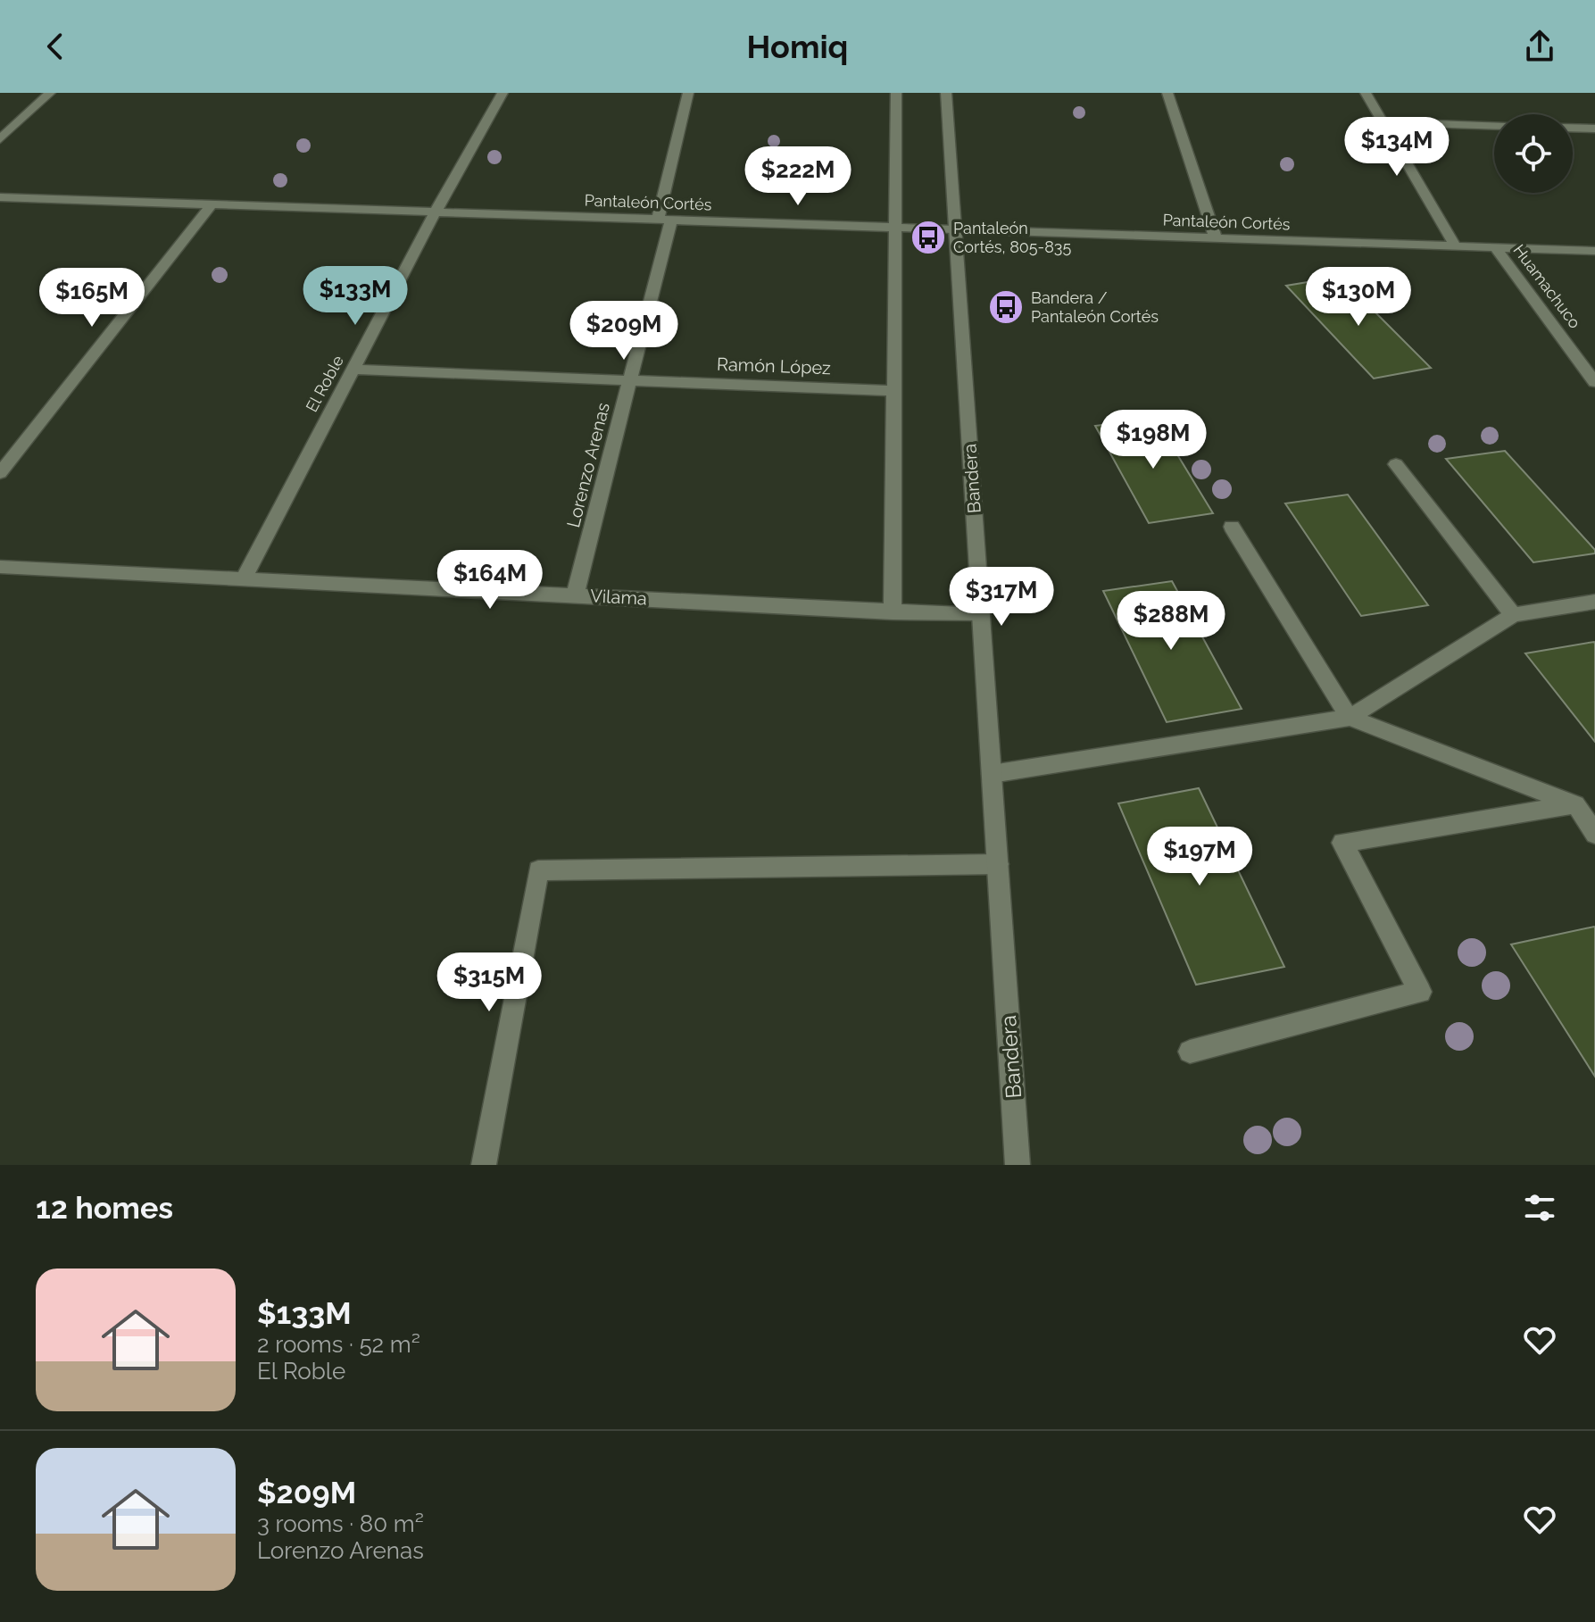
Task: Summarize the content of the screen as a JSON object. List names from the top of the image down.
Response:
{
  "streets": {
    "street": [
      "Pantaleón Cortés",
      "Huamachuco",
      "Ramón López",
      "El Roble",
      "Lorenzo Arenas",
      "Bandera",
      "Vilama"
    ]
  },
  "crossings": [
    ["Pantaleón Cortés", "Huamachuco"],
    ["Pantaleón Cortés", "El Roble"],
    ["Pantaleón Cortés", "Lorenzo Arenas"],
    ["Pantaleón Cortés", "Bandera"],
    ["Ramón López", "El Roble"],
    ["Ramón López", "Lorenzo Arenas"],
    ["El Roble", "Vilama"],
    ["Lorenzo Arenas", "Vilama"],
    ["Bandera", "Vilama"]
  ],
  "places": {
    "bus stop": ["Pantaleón Cortés, 805-835", "Bandera / Pantaleón Cortés"]
  },
  "page": {
    "header": "Homiq",
    "price": [
      "$134M",
      "$222M",
      "$133M",
      "$130M",
      "$165M",
      "$209M",
      "$198M",
      "$164M",
      "$317M",
      "$288M",
      "$197M",
      "$315M"
    ],
    "heading": "12 homes",
    "list": [
      {
        "name": "$133M",
        "note": "2 rooms · 52 m² · El Roble"
      },
      {
        "name": "$209M",
        "note": "3 rooms · 80 m² · Lorenzo Arenas"
      }
    ]
  }
}
